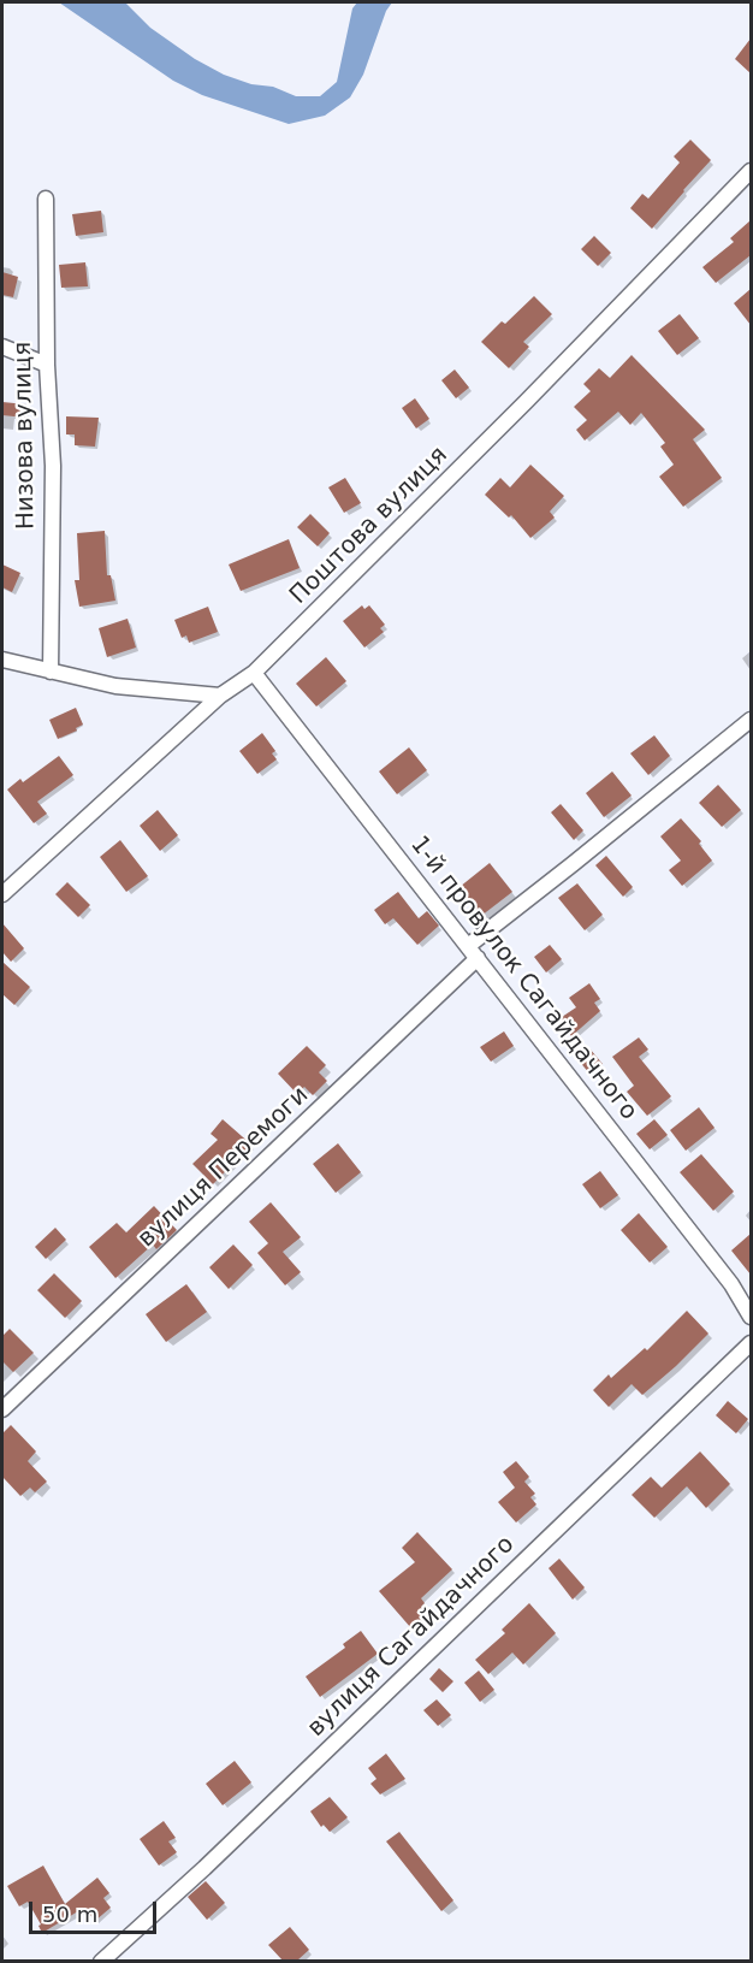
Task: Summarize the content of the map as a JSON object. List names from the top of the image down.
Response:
{
  "streets": {
    "street": [
      "Низова вулиця",
      "Поштова вулиця",
      "1-й провулок Сагайдачного",
      "вулиця Перемоги",
      "вулиця Сагайдачного"
    ]
  },
  "crossings": [
    ["Поштова вулиця", "1-й провулок Сагайдачного"],
    ["1-й провулок Сагайдачного", "вулиця Перемоги"]
  ],
  "scale_bar": "50 m"
}
